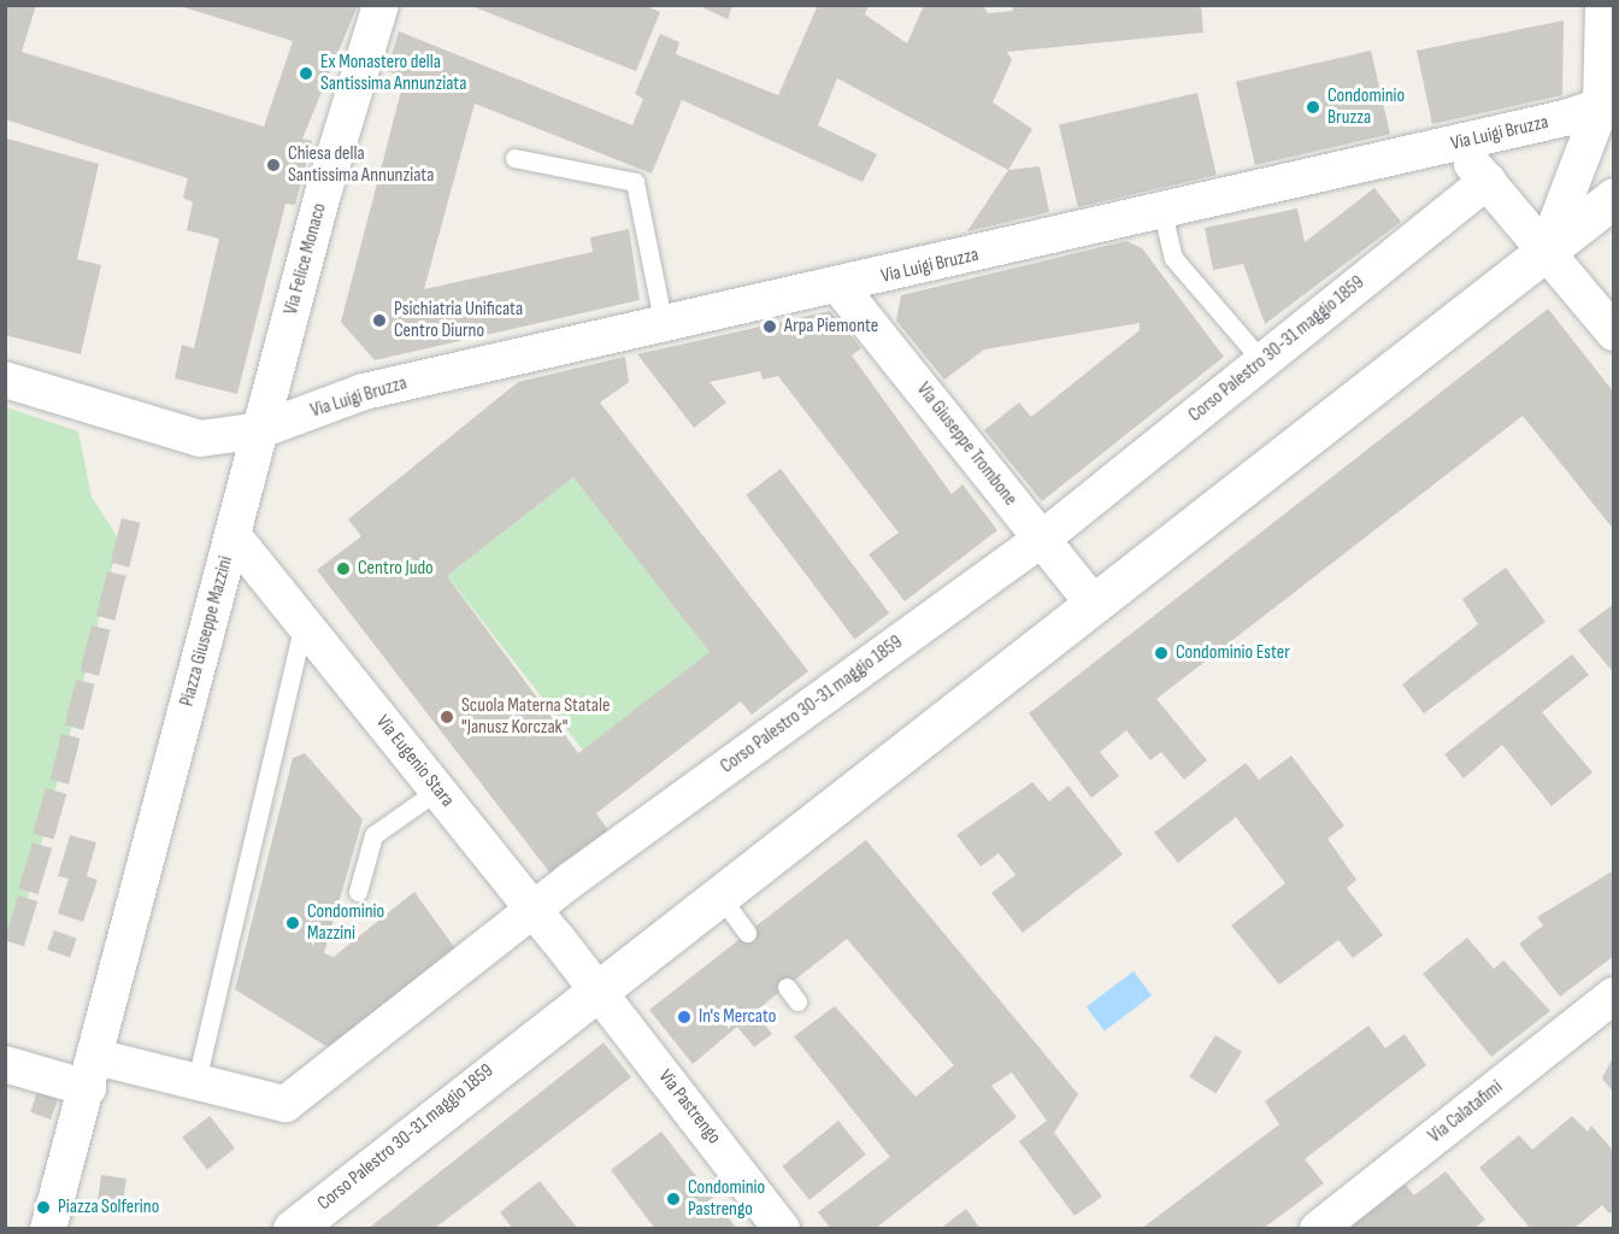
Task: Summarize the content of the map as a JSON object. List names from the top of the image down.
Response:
{
  "streets": {
    "main road": ["Corso Palestro 30-31 maggio 1859"],
    "street": [
      "Via Luigi Bruzza",
      "Via Felice Monaco",
      "Via Giuseppe Trombone",
      "Piazza Giuseppe Mazzini",
      "Via Eugenio Stara",
      "Via Pastrengo",
      "Via Calatafimi"
    ]
  },
  "crossings": [
    ["Via Luigi Bruzza", "Via Felice Monaco"],
    ["Via Luigi Bruzza", "Via Giuseppe Trombone"],
    ["Via Luigi Bruzza", "Piazza Giuseppe Mazzini"],
    ["Via Felice Monaco", "Piazza Giuseppe Mazzini"],
    ["Corso Palestro 30-31 maggio 1859", "Via Giuseppe Trombone"],
    ["Corso Palestro 30-31 maggio 1859", "Piazza Giuseppe Mazzini"],
    ["Corso Palestro 30-31 maggio 1859", "Via Eugenio Stara"],
    ["Corso Palestro 30-31 maggio 1859", "Via Pastrengo"],
    ["Piazza Giuseppe Mazzini", "Via Eugenio Stara"],
    ["Via Eugenio Stara", "Via Pastrengo"]
  ],
  "places": [
    "Ex Monastero della Santissima Annunziata",
    "Condominio Bruzza",
    "Chiesa della Santissima Annunziata",
    "Psichiatria Unificata Centro Diurno",
    "Arpa Piemonte",
    "Centro Judo",
    "Condominio Ester",
    "Scuola Materna Statale \"Janusz Korczak\"",
    "Condominio Mazzini",
    "In's Mercato",
    "Condominio Pastrengo",
    "Piazza Solferino"
  ]
}
